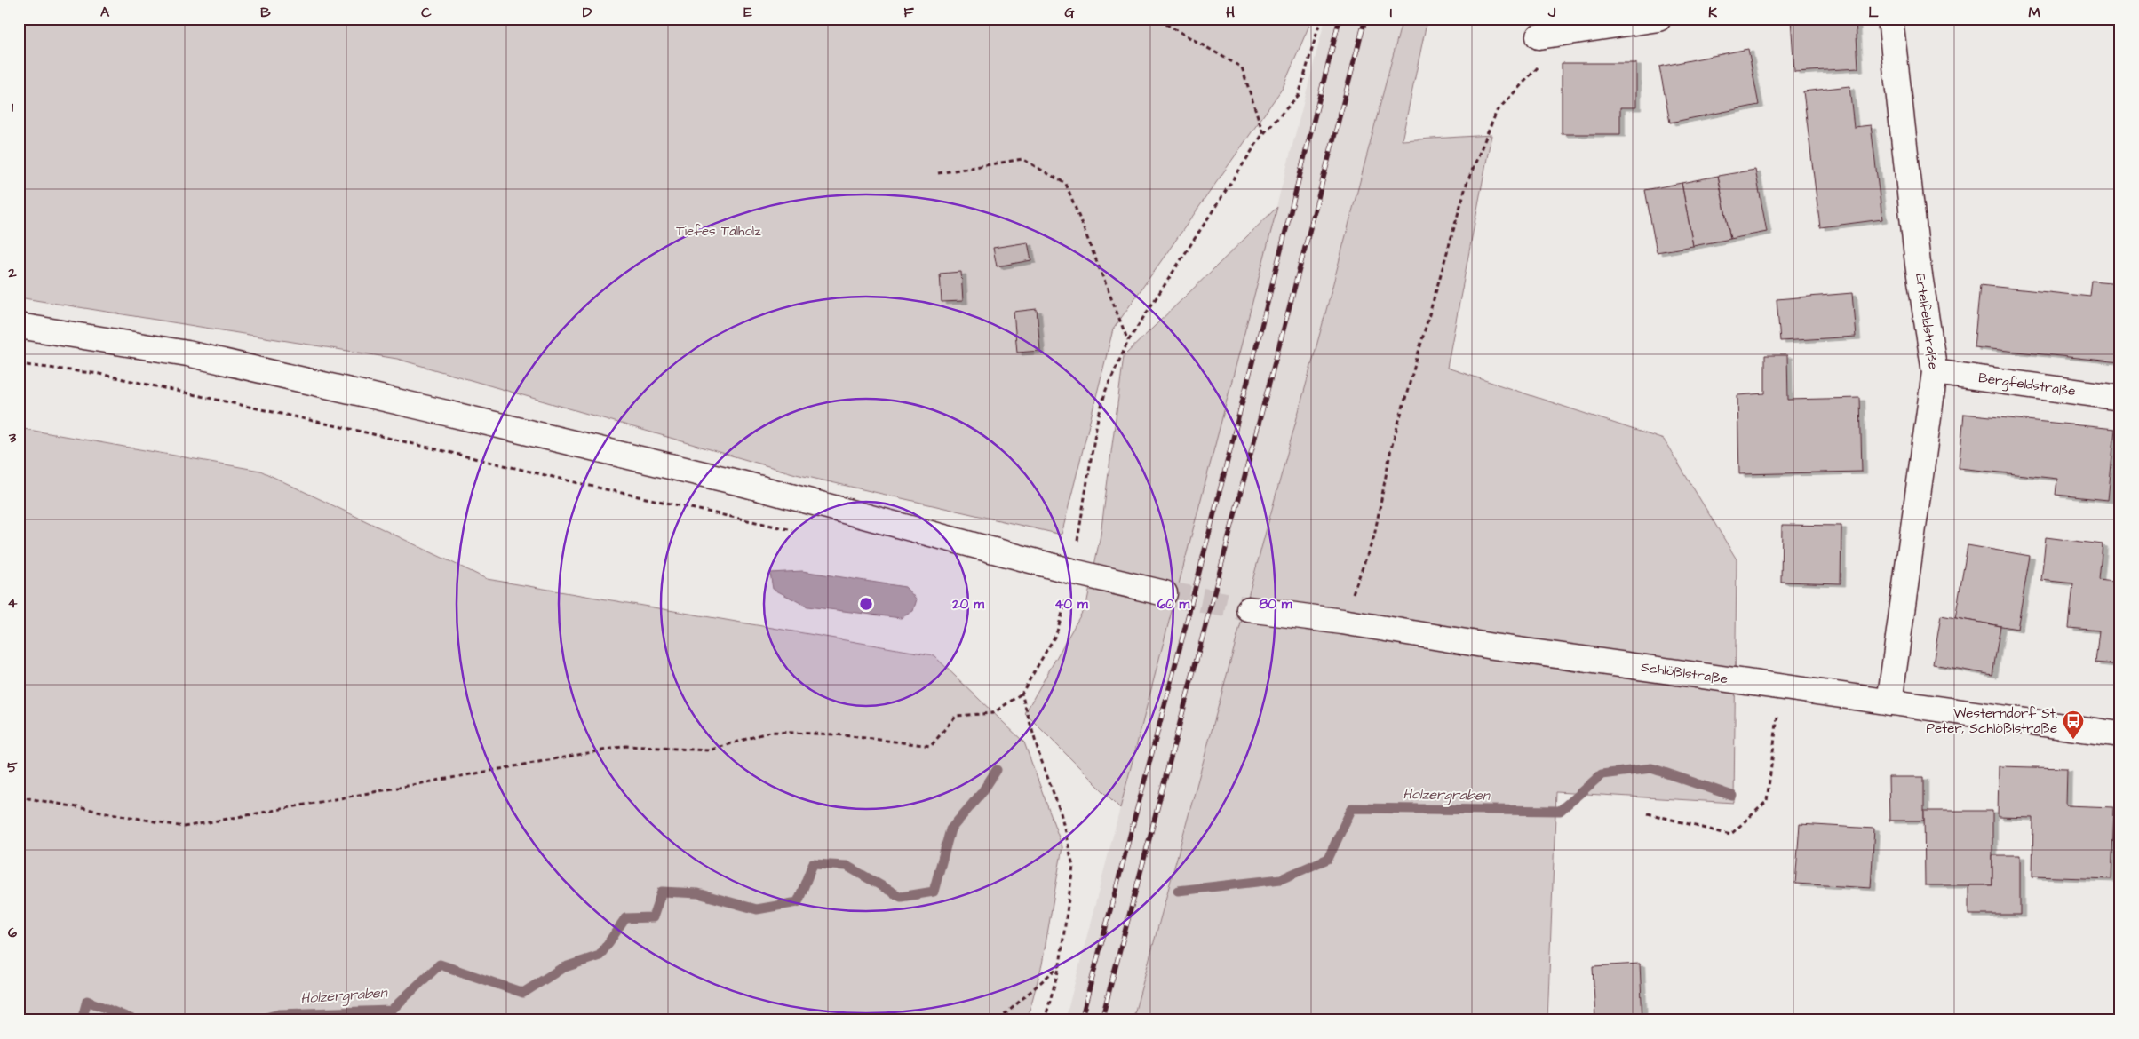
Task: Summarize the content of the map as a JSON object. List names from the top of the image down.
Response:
{
  "streets": {
    "street": ["Ertelfeldstraße", "Bergfeldstraße", "Schlößlstraße"]
  },
  "crossings": [
    ["Ertelfeldstraße", "Bergfeldstraße"],
    ["Ertelfeldstraße", "Schlößlstraße"]
  ],
  "water": ["Holzergraben"],
  "parks": ["Tiefes Talholz"],
  "places": {
    "bus stop": ["Westerndorf St. Peter, Schlößlstraße"]
  },
  "grid": {
    "columns": [
      "A",
      "B",
      "C",
      "D",
      "E",
      "F",
      "G",
      "H",
      "I",
      "J",
      "K",
      "L",
      "M"
    ],
    "rows": [
      "1",
      "2",
      "3",
      "4",
      "5",
      "6"
    ]
  },
  "rings": [
    "20 m",
    "40 m",
    "60 m",
    "80 m"
  ]
}
